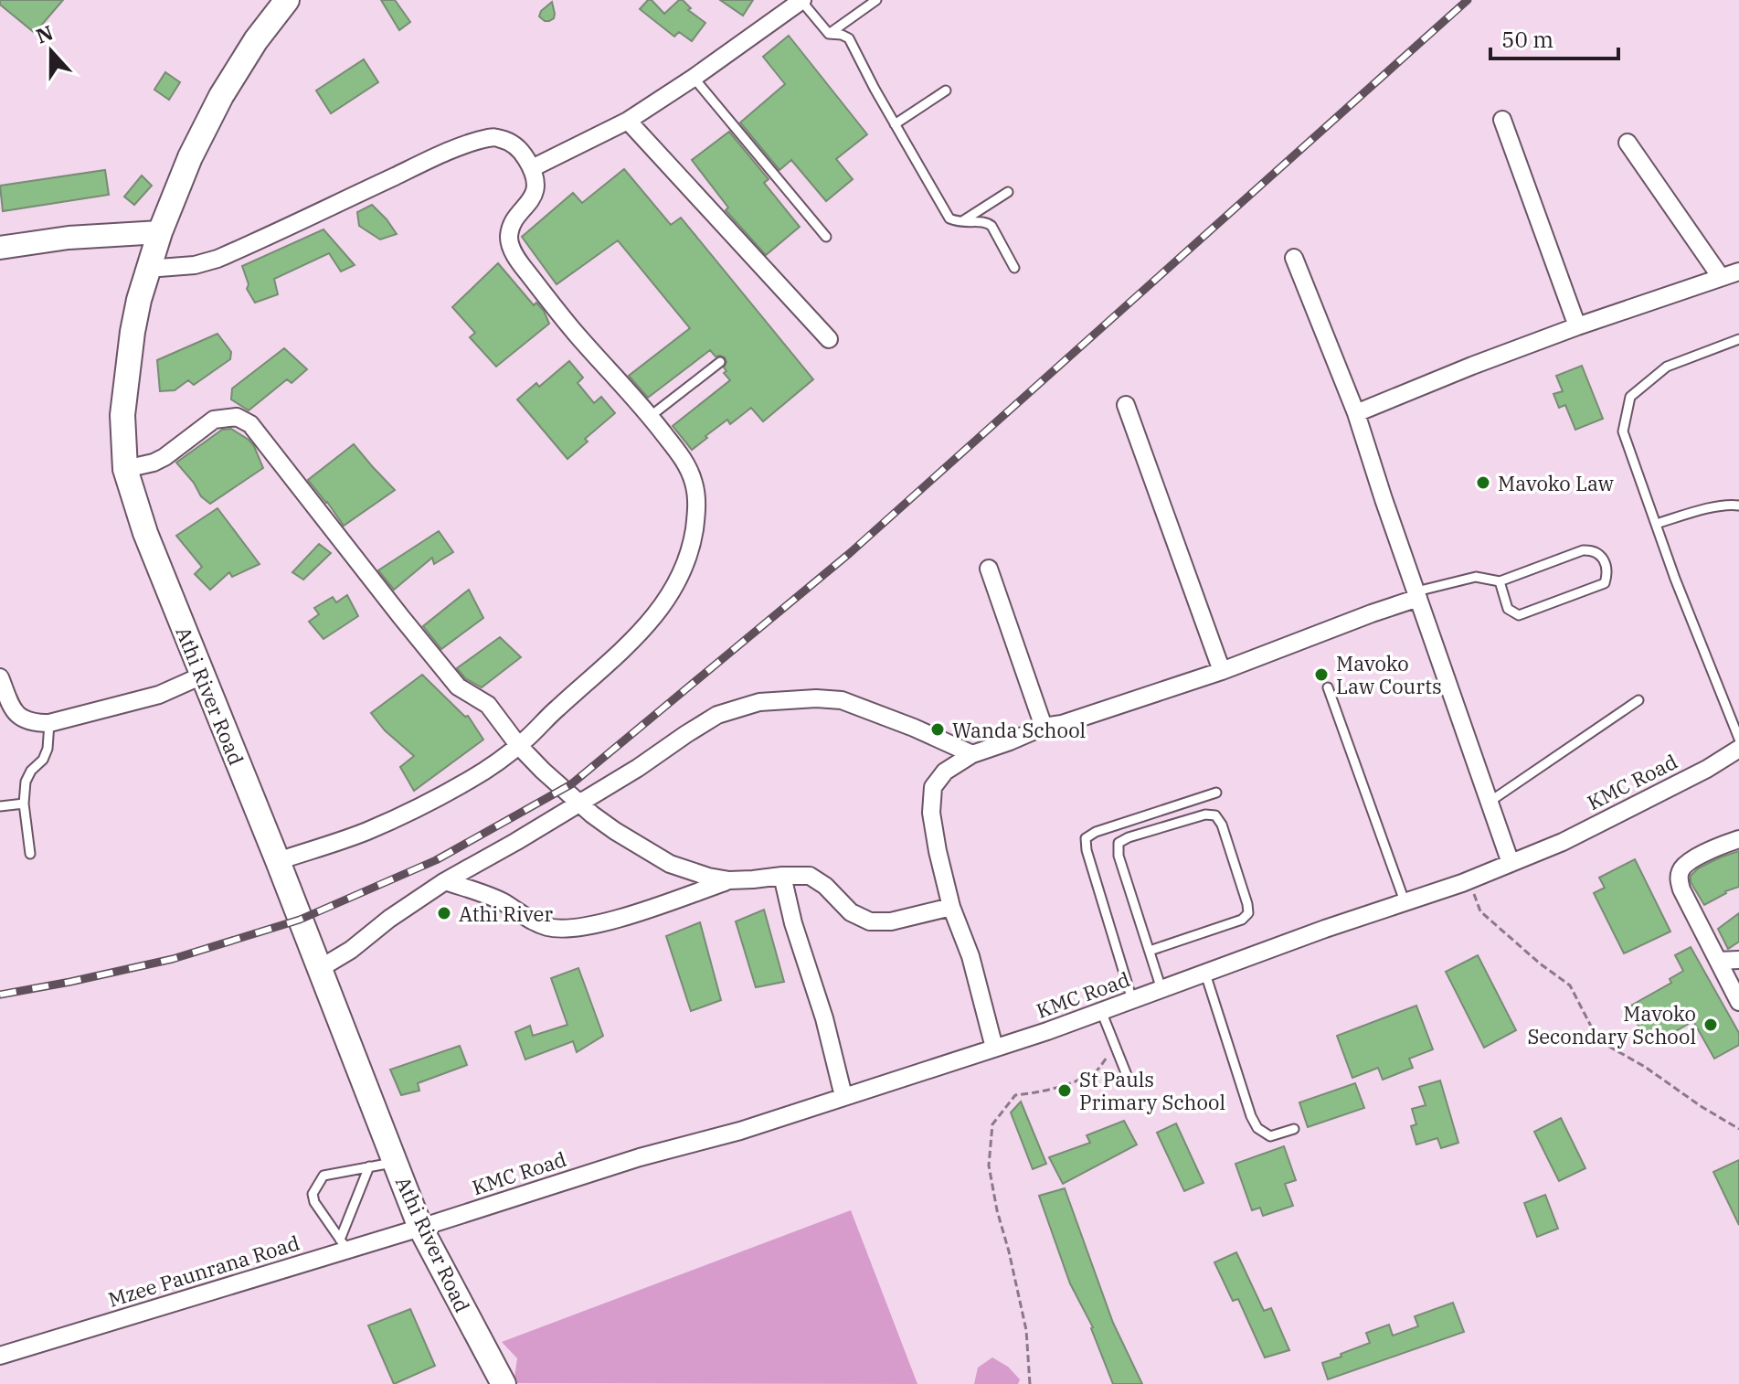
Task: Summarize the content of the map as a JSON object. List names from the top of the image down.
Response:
{
  "streets": {
    "main road": ["Athi River Road"],
    "street": ["KMC Road", "Mzee Paunrana Road"]
  },
  "crossings": [
    ["Athi River Road", "KMC Road"],
    ["Athi River Road", "Mzee Paunrana Road"],
    ["KMC Road", "Mzee Paunrana Road"]
  ],
  "places": [
    "Mavoko Law",
    "Mavoko Law Courts",
    "Wanda School",
    "Athi River",
    "Mavoko Secondary School",
    "St Pauls Primary School"
  ],
  "scale_bar": "50 m",
  "north": "top"
}
